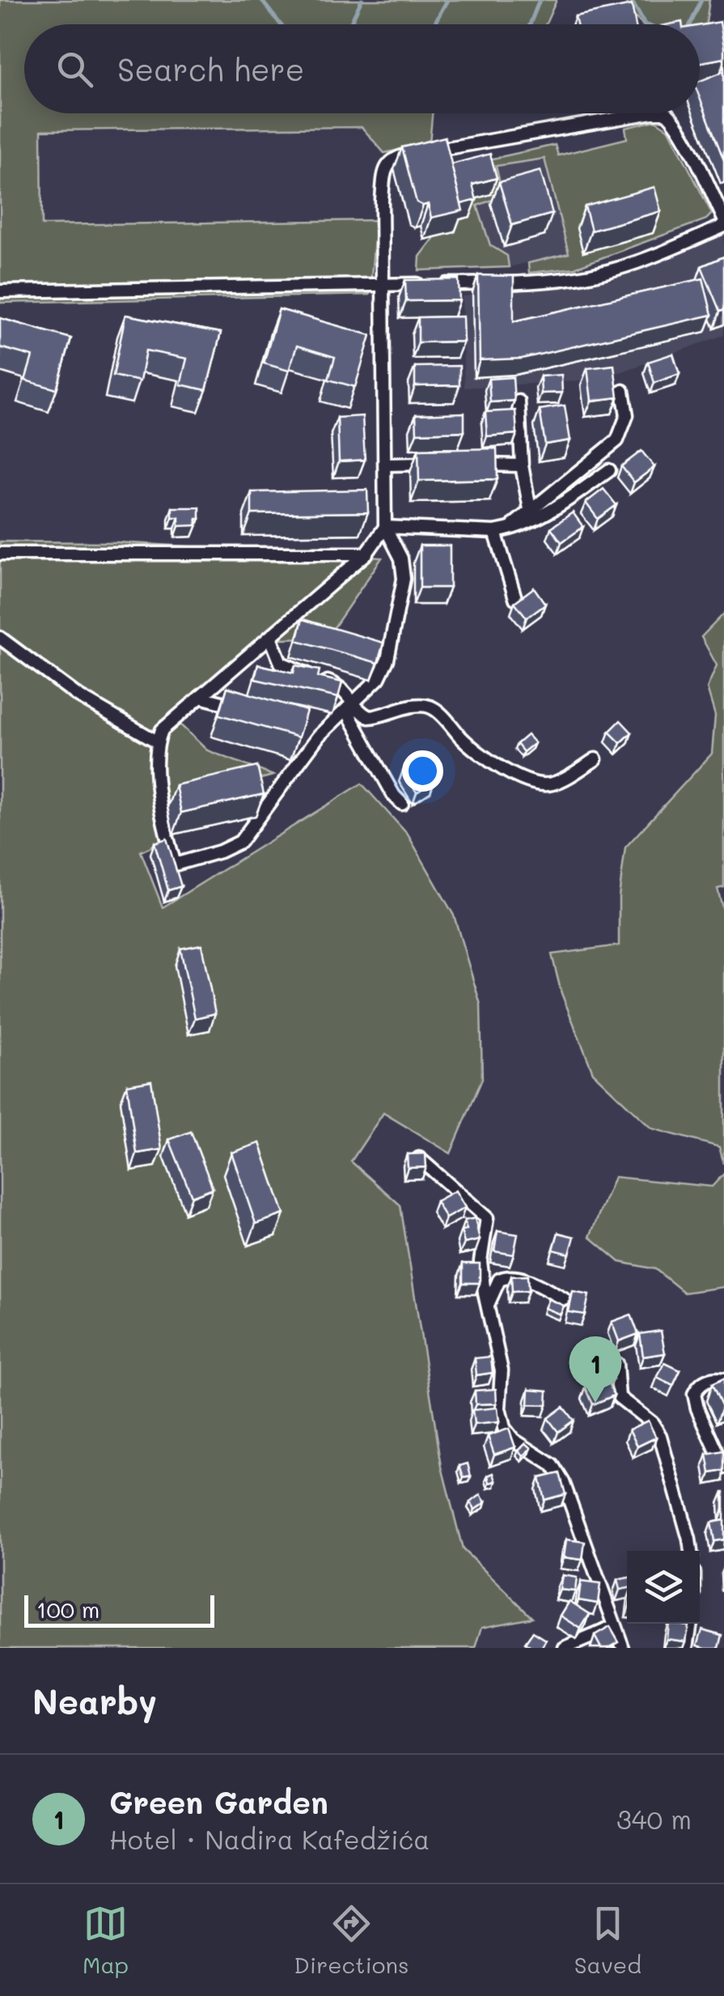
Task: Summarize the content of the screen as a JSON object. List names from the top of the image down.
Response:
{
  "scale_bar": "100 m",
  "page": {
    "search": "Search here",
    "pins": "1",
    "scale": "100 m",
    "heading": "Nearby",
    "list": [
      {
        "mark": "1",
        "name": "Green Garden",
        "note": "Hotel · Nadira Kafedžića",
        "value": "340 m"
      }
    ],
    "nav": ["Map", "Directions", "Saved"]
  }
}
